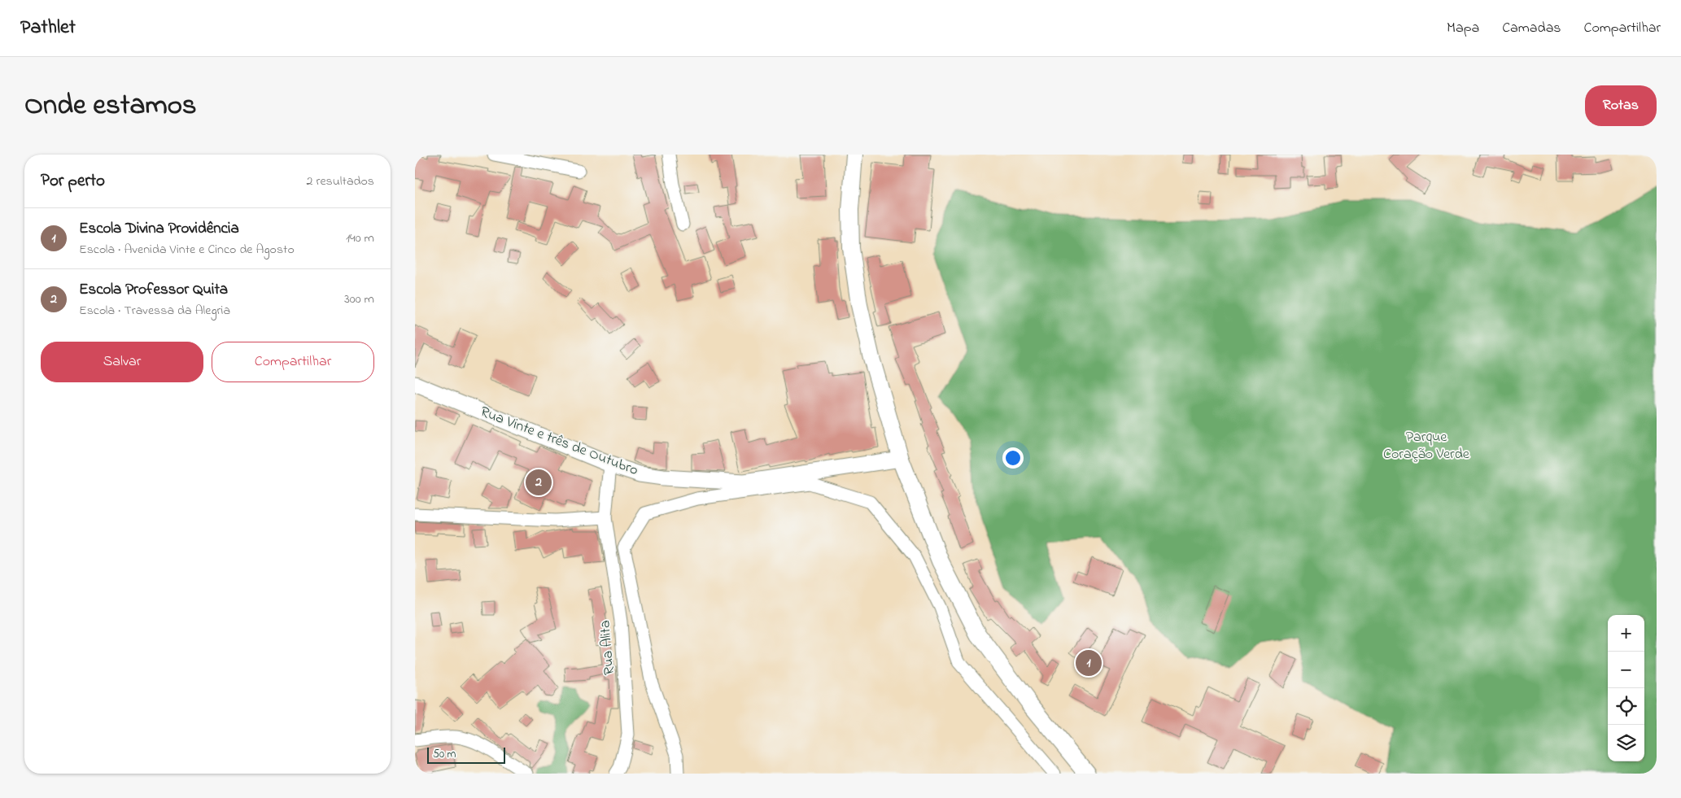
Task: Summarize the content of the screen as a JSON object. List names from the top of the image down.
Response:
{
  "streets": {
    "street": ["Rua Vinte e três de Outubro", "Rua Alita"]
  },
  "crossings": [
    ["Rua Vinte e três de Outubro", "Rua Alita"]
  ],
  "parks": ["Parque Coração Verde"],
  "scale_bar": "50 m",
  "page": {
    "header": "Pathlet",
    "nav": ["Mapa", "Camadas", "Compartilhar"],
    "title": "Onde estamos",
    "buttons": [
      "Rotas",
      ["Salvar", "Compartilhar"]
    ],
    "heading": ["Por perto", "2 resultados"],
    "list": [
      {
        "mark": "1",
        "name": "Escola Divina Providência",
        "note": "Escola · Avenida Vinte e Cinco de Agosto",
        "value": "140 m"
      },
      {
        "mark": "2",
        "name": "Escola Professor Quita",
        "note": "Escola · Travessa da Alegria",
        "value": "300 m"
      }
    ],
    "pins": ["2", "1"],
    "map_buttons": ["+", "−"],
    "scale": "50 m"
  }
}
